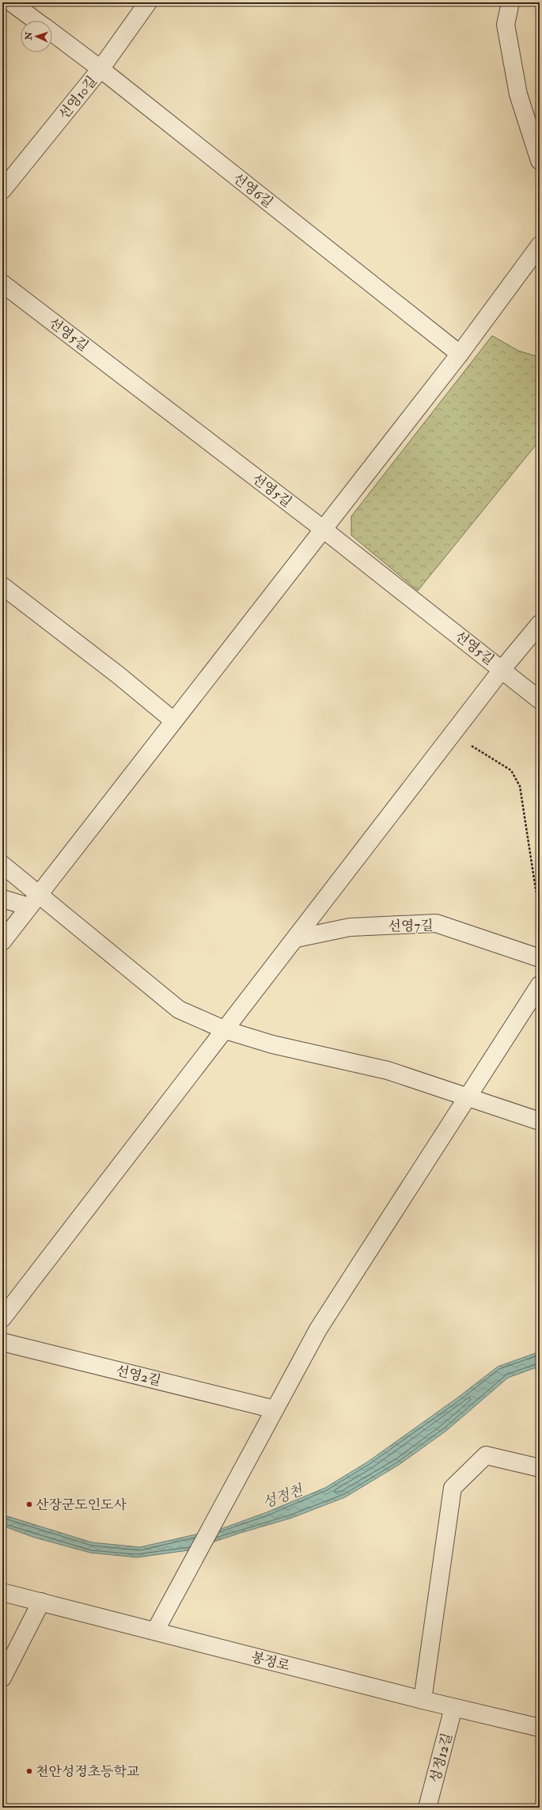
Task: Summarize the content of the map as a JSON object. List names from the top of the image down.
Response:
{
  "streets": {
    "street": [
      "선영10길",
      "선영6길",
      "선영5길",
      "선영7길",
      "선영2길",
      "봉정로",
      "성정12길"
    ]
  },
  "crossings": [
    ["선영10길", "선영6길"],
    ["봉정로", "성정12길"]
  ],
  "water": ["성정천"],
  "places": ["산장군도인도사", "천안성정초등학교"],
  "north": "left"
}
